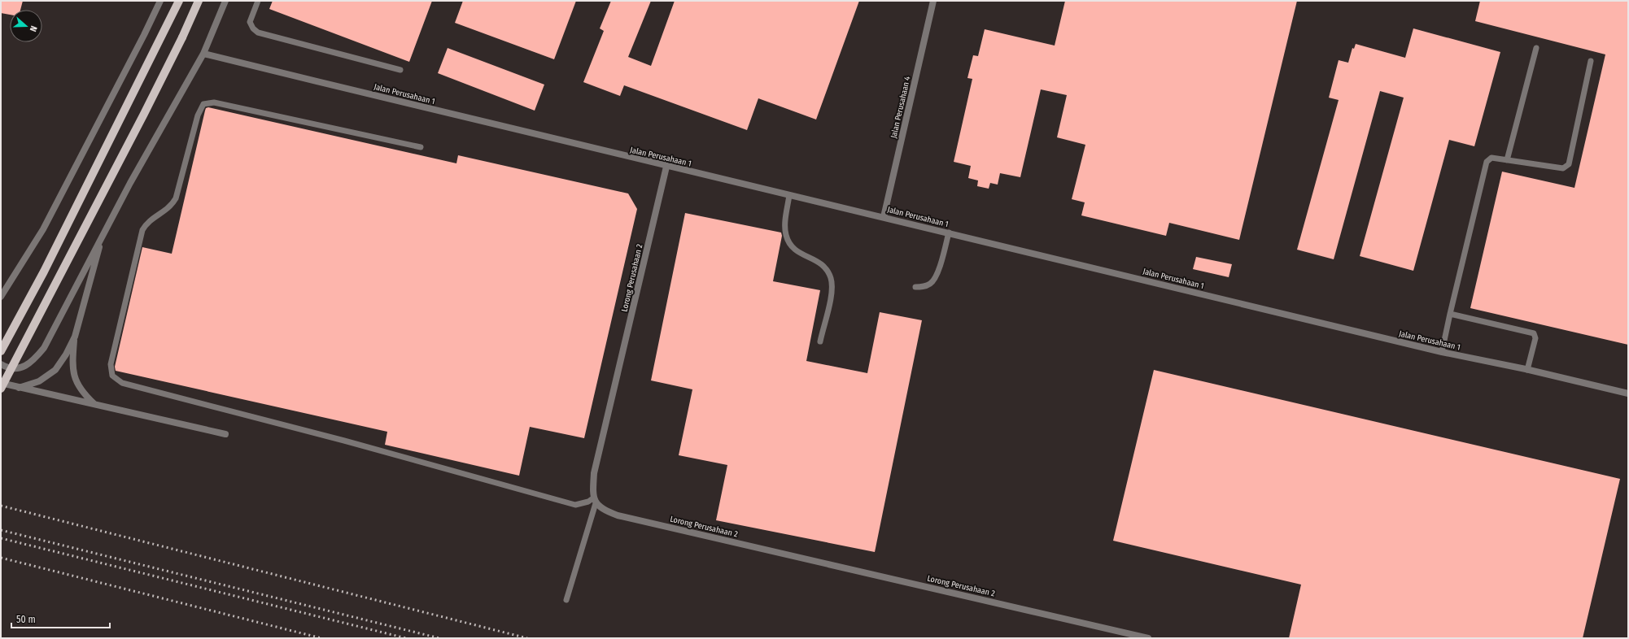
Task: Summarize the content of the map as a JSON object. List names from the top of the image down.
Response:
{
  "streets": {
    "street": ["Jalan Perusahaan 1", "Jalan Perusahaan 4", "Lorong Perusahaan 2"]
  },
  "crossings": [
    ["Jalan Perusahaan 1", "Jalan Perusahaan 4"],
    ["Jalan Perusahaan 1", "Lorong Perusahaan 2"]
  ],
  "scale_bar": "50 m",
  "north": "right"
}
